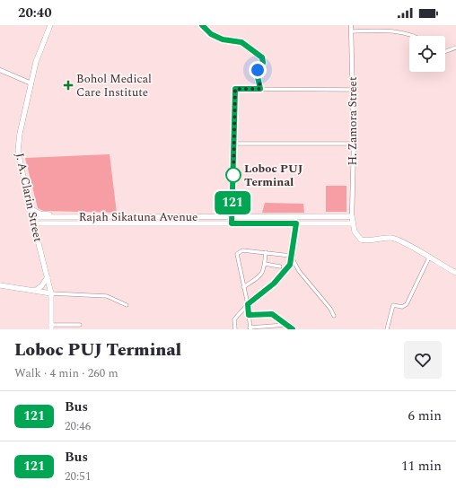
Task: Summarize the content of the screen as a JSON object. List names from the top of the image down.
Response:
{
  "streets": {
    "main road": ["J. A. Clarin Street", "Rajah Sikatuna Avenue"],
    "street": ["H. Zamora Street"]
  },
  "crossings": [
    ["H. Zamora Street", "Rajah Sikatuna Avenue"],
    ["J. A. Clarin Street", "Rajah Sikatuna Avenue"]
  ],
  "places": {
    "health": ["Bohol Medical Care Institute"],
    "other": ["Loboc PUJ Terminal"]
  },
  "lines": ["bus line 121"],
  "page": {
    "status": "20:40",
    "on_map": "121",
    "heading": ["Loboc PUJ Terminal", "Walk · 4 min · 260 m"],
    "list": [
      {
        "mark": "121",
        "name": "Bus",
        "note": "20:46",
        "value": "6 min"
      },
      {
        "mark": "121",
        "name": "Bus",
        "note": "20:51",
        "value": "11 min"
      }
    ]
  }
}
